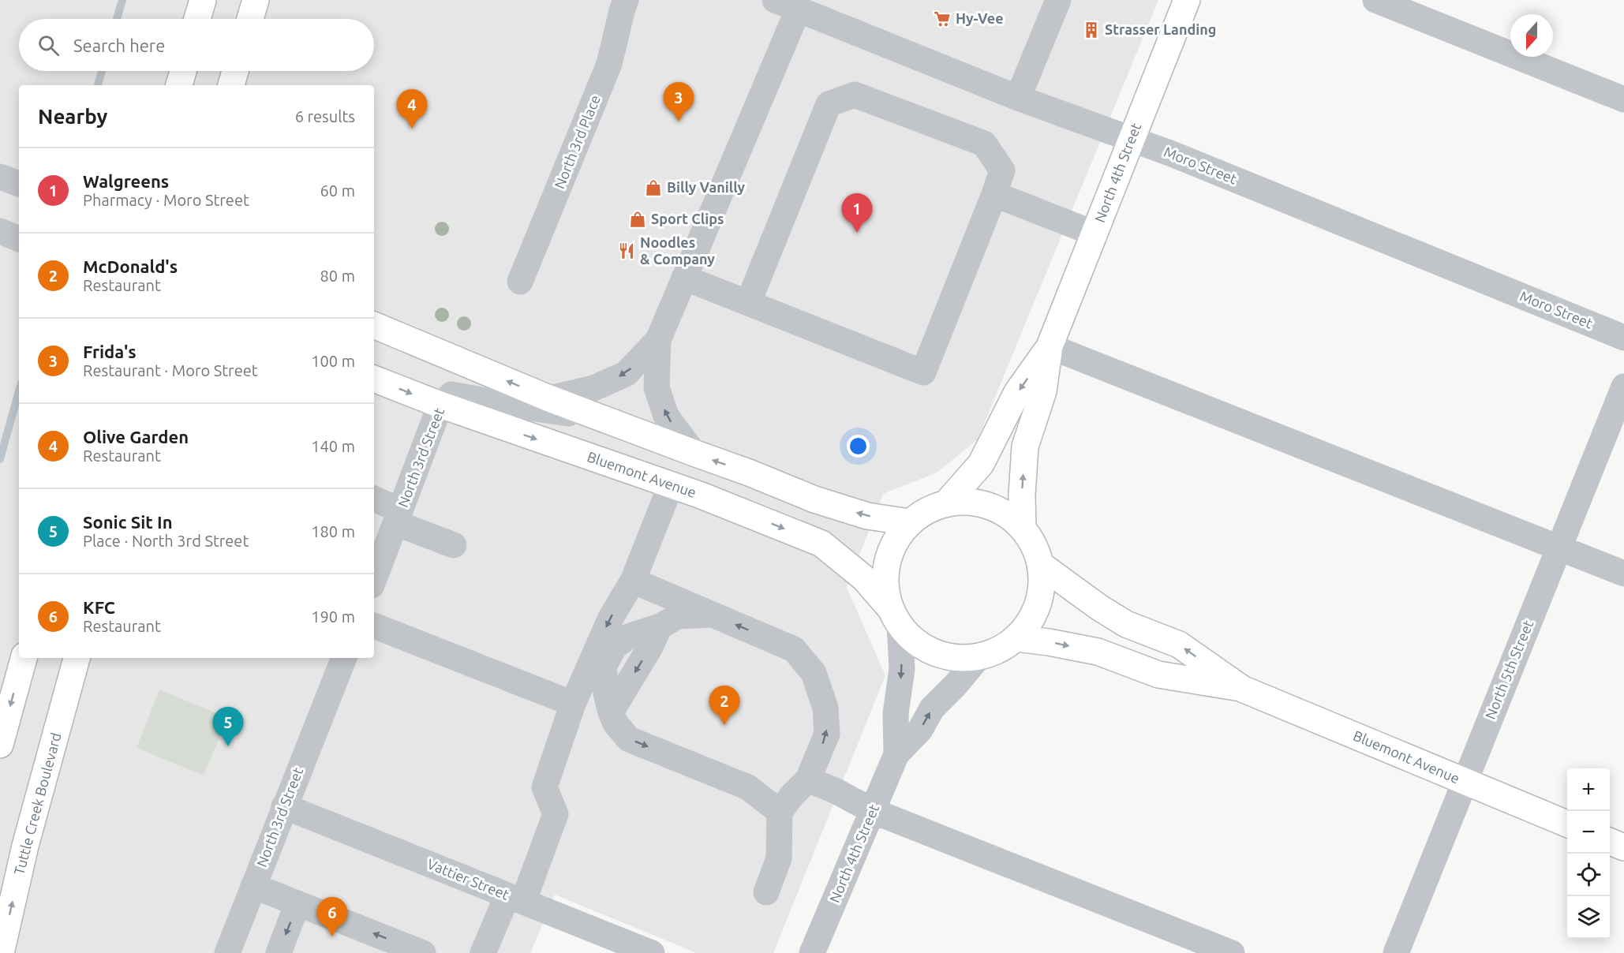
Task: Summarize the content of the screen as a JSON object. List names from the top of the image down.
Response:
{
  "streets": {
    "main road": ["North 4th Street", "Bluemont Avenue", "Tuttle Creek Boulevard"],
    "street": [
      "North 3rd Place",
      "Moro Street",
      "North 3rd Street",
      "North 5th Street",
      "Vattier Street"
    ]
  },
  "crossings": [
    ["Moro Street", "North 4th Street"],
    ["North 4th Street", "Bluemont Avenue"],
    ["North 3rd Street", "Bluemont Avenue"],
    ["North 3rd Street", "Vattier Street"],
    ["Bluemont Avenue", "North 5th Street"]
  ],
  "one_way": ["Tuttle Creek Boulevard"],
  "places": {
    "supermarket": ["Hy-Vee"],
    "building": ["Strasser Landing"],
    "shop": ["Billy Vanilly", "Sport Clips"],
    "restaurant": ["Noodles & Company"]
  },
  "north": "bottom",
  "page": {
    "search": "Search here",
    "pins": [
      "3",
      "4",
      "1",
      "2",
      "5",
      "6"
    ],
    "heading": ["Nearby", "6 results"],
    "list": [
      {
        "mark": "1",
        "name": "Walgreens",
        "note": "Pharmacy · Moro Street",
        "value": "60 m"
      },
      {
        "mark": "2",
        "name": "McDonald's",
        "note": "Restaurant",
        "value": "80 m"
      },
      {
        "mark": "3",
        "name": "Frida's",
        "note": "Restaurant · Moro Street",
        "value": "100 m"
      },
      {
        "mark": "4",
        "name": "Olive Garden",
        "note": "Restaurant",
        "value": "140 m"
      },
      {
        "mark": "5",
        "name": "Sonic Sit In",
        "note": "Place · North 3rd Street",
        "value": "180 m"
      },
      {
        "mark": "6",
        "name": "KFC",
        "note": "Restaurant",
        "value": "190 m"
      }
    ],
    "map_buttons": ["+", "−"]
  }
}
